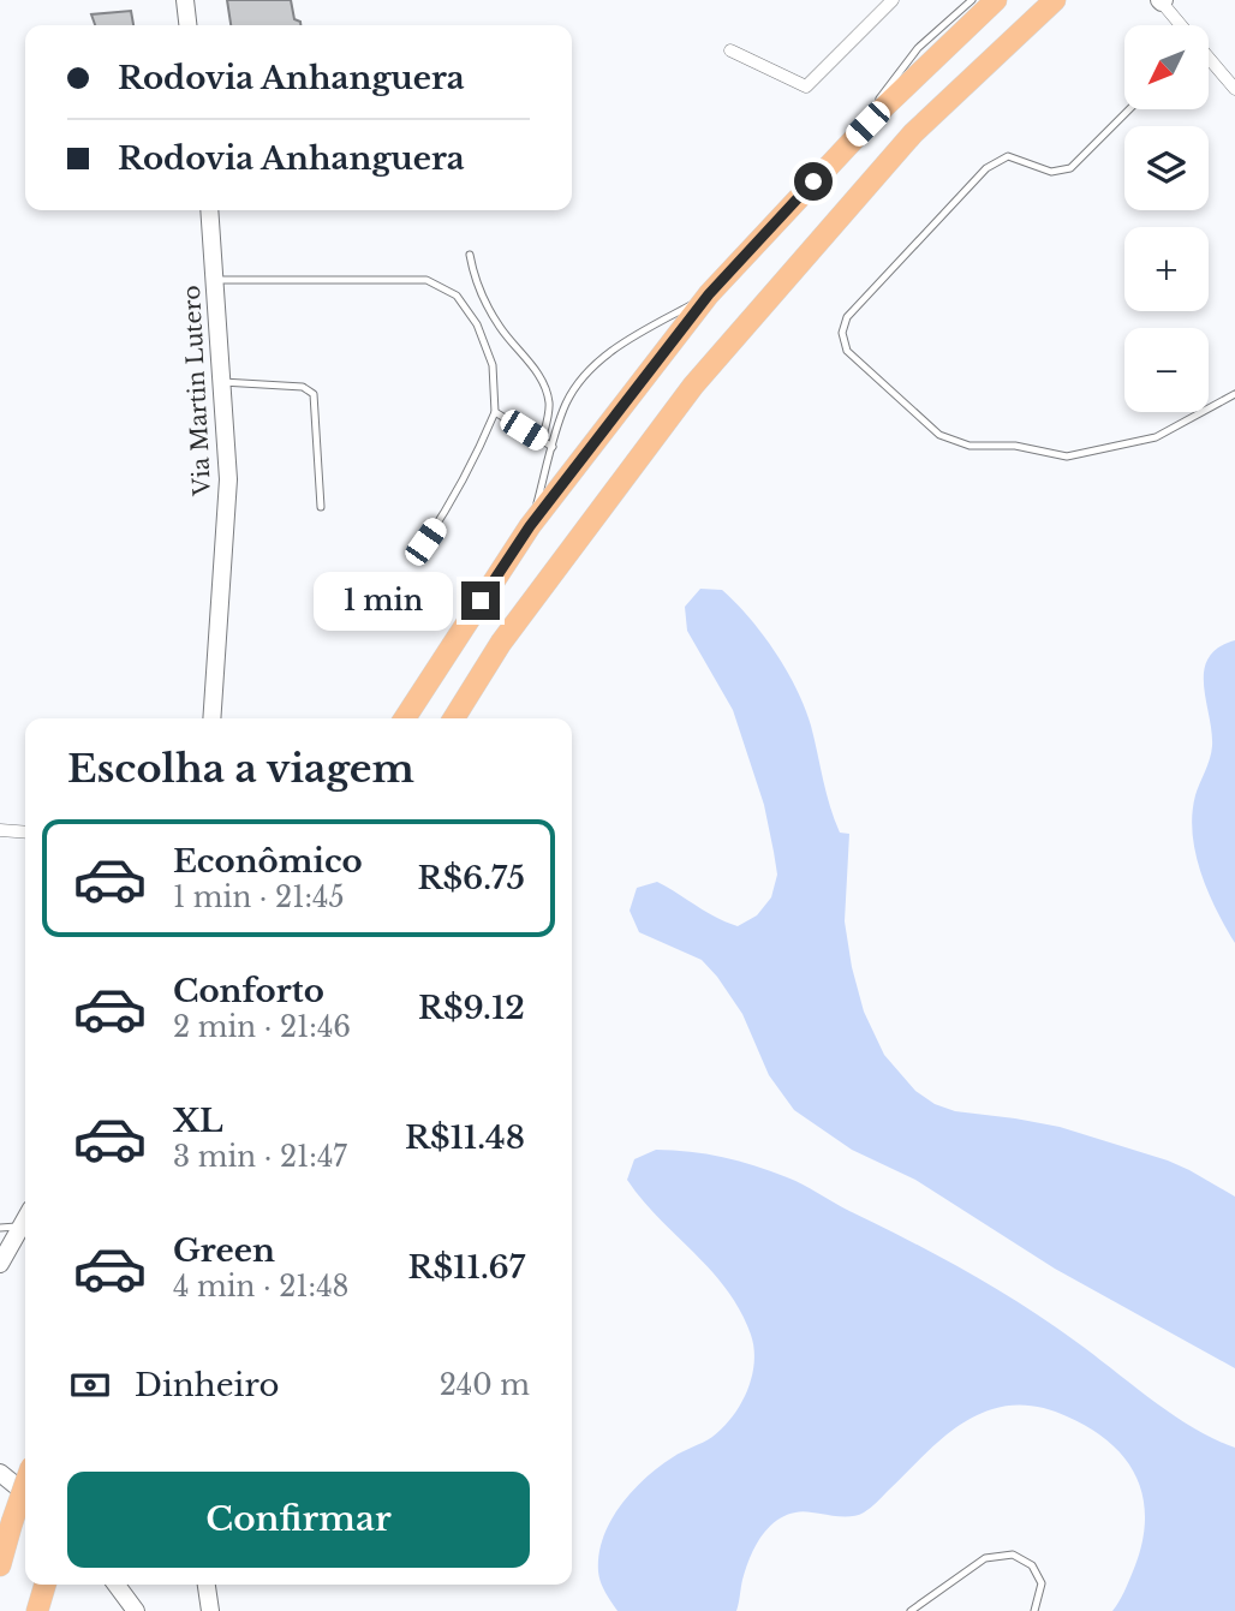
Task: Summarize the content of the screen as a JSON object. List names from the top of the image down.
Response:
{
  "streets": {
    "street": ["Via Martin Lutero"]
  },
  "north": "bottom left",
  "page": {
    "map_buttons": ["+", "−"],
    "banner": ["Rodovia Anhanguera", "Rodovia Anhanguera"],
    "bubble": "1 min",
    "heading": "Escolha a viagem",
    "list": [
      {
        "name": "Econômico",
        "note": "1 min · 21:45",
        "value": "R$6.75"
      },
      {
        "name": "Conforto",
        "note": "2 min · 21:46",
        "value": "R$9.12"
      },
      {
        "name": "XL",
        "note": "3 min · 21:47",
        "value": "R$11.48"
      },
      {
        "name": "Green",
        "note": "4 min · 21:48",
        "value": "R$11.67"
      }
    ],
    "pay": ["Dinheiro", "240 m"],
    "buttons": "Confirmar"
  }
}
